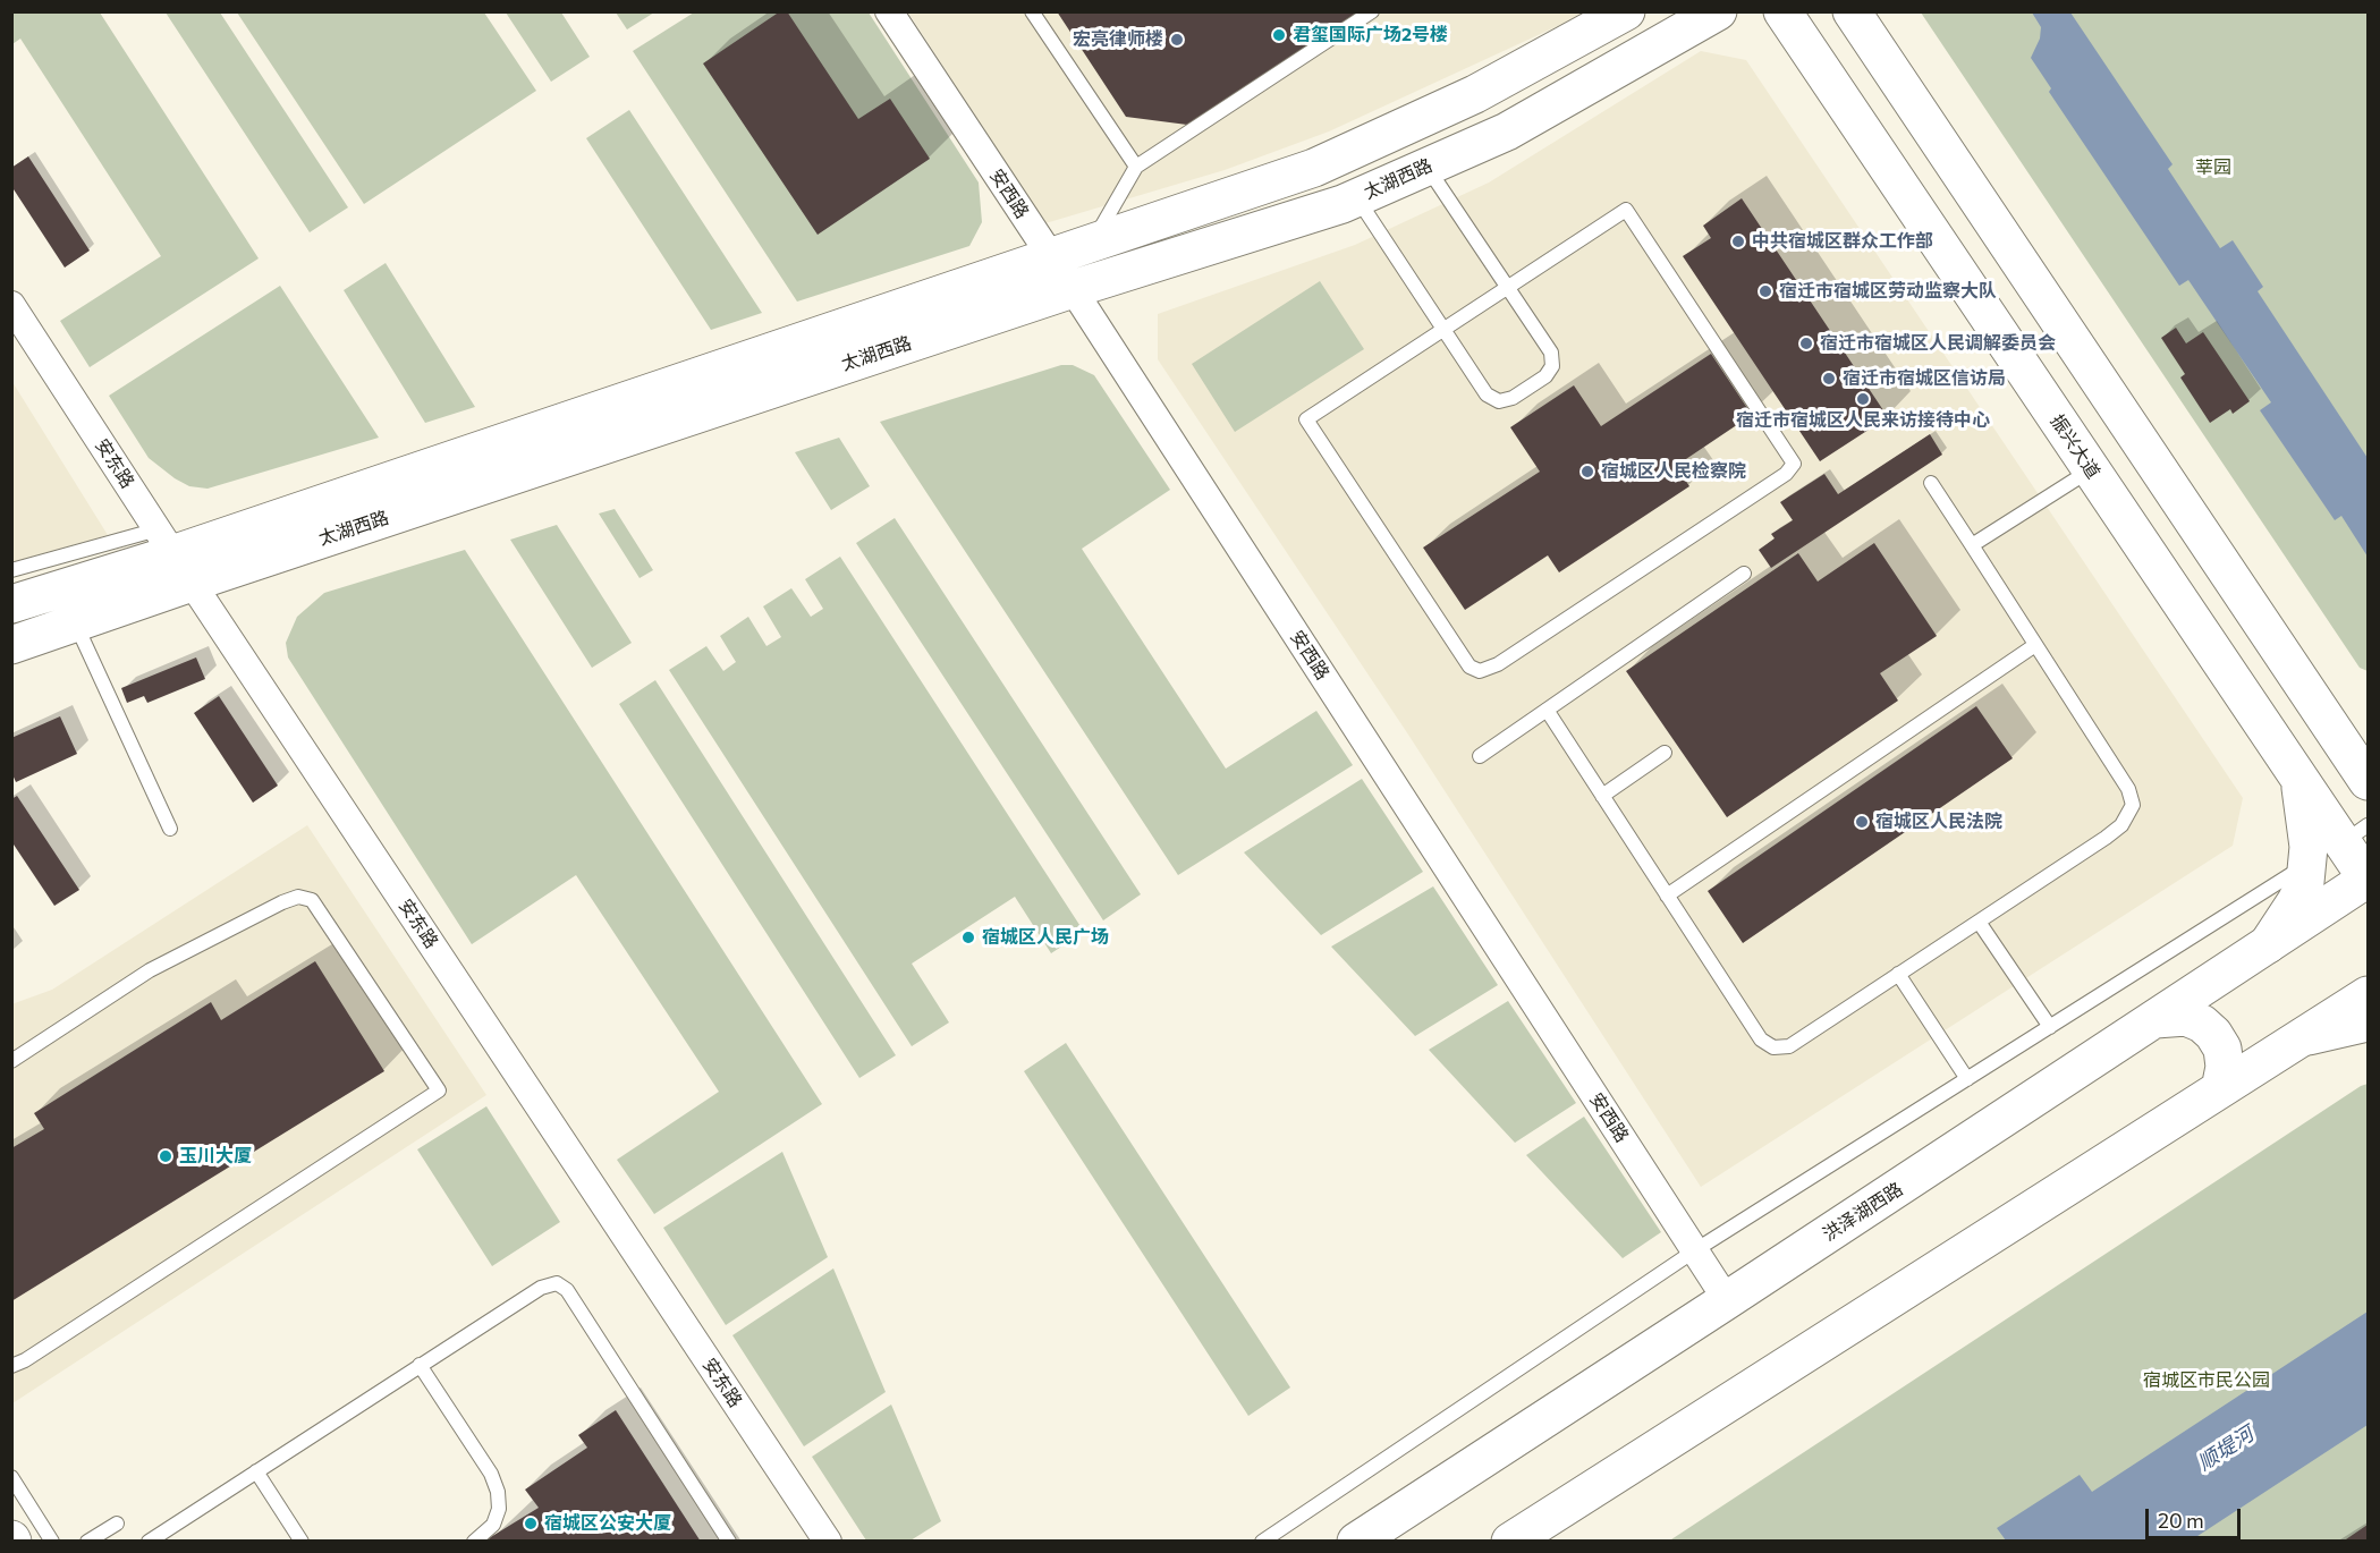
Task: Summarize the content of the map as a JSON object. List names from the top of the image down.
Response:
{
  "streets": {
    "main road": ["太湖西路", "振兴大道", "洪泽湖西路"],
    "street": ["安西路", "安东路"]
  },
  "crossings": [
    ["太湖西路", "安西路"],
    ["太湖西路", "安东路"],
    ["安西路", "洪泽湖西路"],
    ["振兴大道", "洪泽湖西路"]
  ],
  "water": ["顺堤河"],
  "parks": ["莘园", "宿城区市民公园"],
  "places": [
    "君玺国际广场2号楼",
    "宏亮律师楼",
    "中共宿城区群众工作部",
    "宿迁市宿城区劳动监察大队",
    "宿迁市宿城区人民调解委员会",
    "宿迁市宿城区信访局",
    "宿迁市宿城区人民来访接待中心",
    "宿城区人民检察院",
    "宿城区人民法院",
    "宿城区人民广场",
    "玉川大厦",
    "宿城区公安大厦"
  ],
  "scale_bar": "20 m"
}
